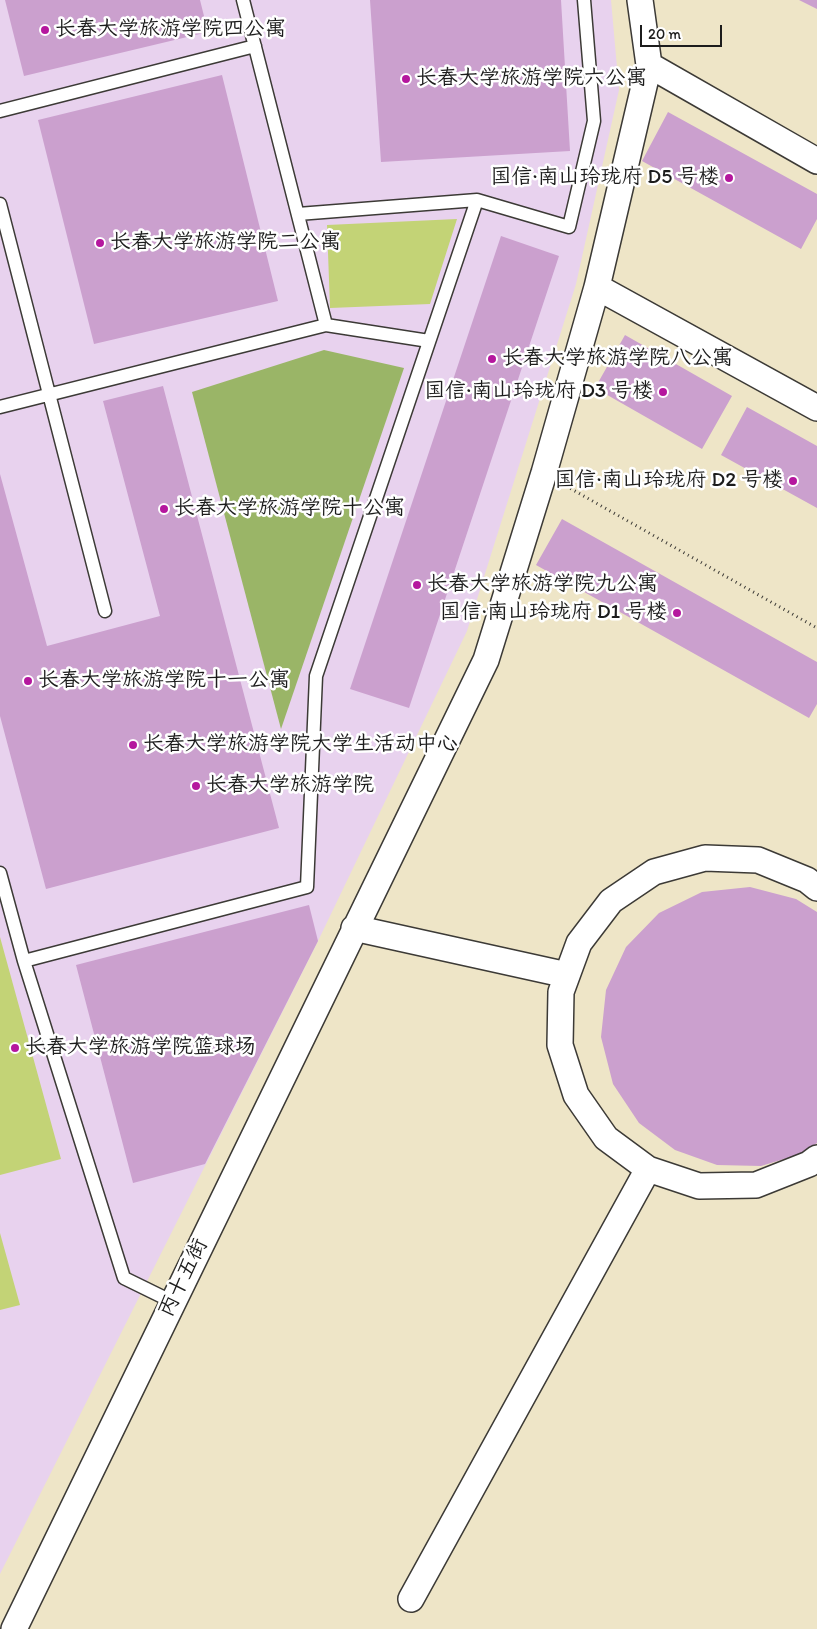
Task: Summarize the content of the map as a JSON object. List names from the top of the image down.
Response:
{
  "streets": {
    "street": ["丙十五街"]
  },
  "places": [
    "长春大学旅游学院四公寓",
    "长春大学旅游学院六公寓",
    "国信·南山玲珑府 D5 号楼",
    "长春大学旅游学院二公寓",
    "长春大学旅游学院八公寓",
    "国信·南山玲珑府 D3 号楼",
    "国信·南山玲珑府 D2 号楼",
    "长春大学旅游学院十公寓",
    "长春大学旅游学院九公寓",
    "国信·南山玲珑府 D1 号楼",
    "长春大学旅游学院十一公寓",
    "长春大学旅游学院大学生活动中心",
    "长春大学旅游学院",
    "长春大学旅游学院篮球场"
  ],
  "scale_bar": "20 m"
}
